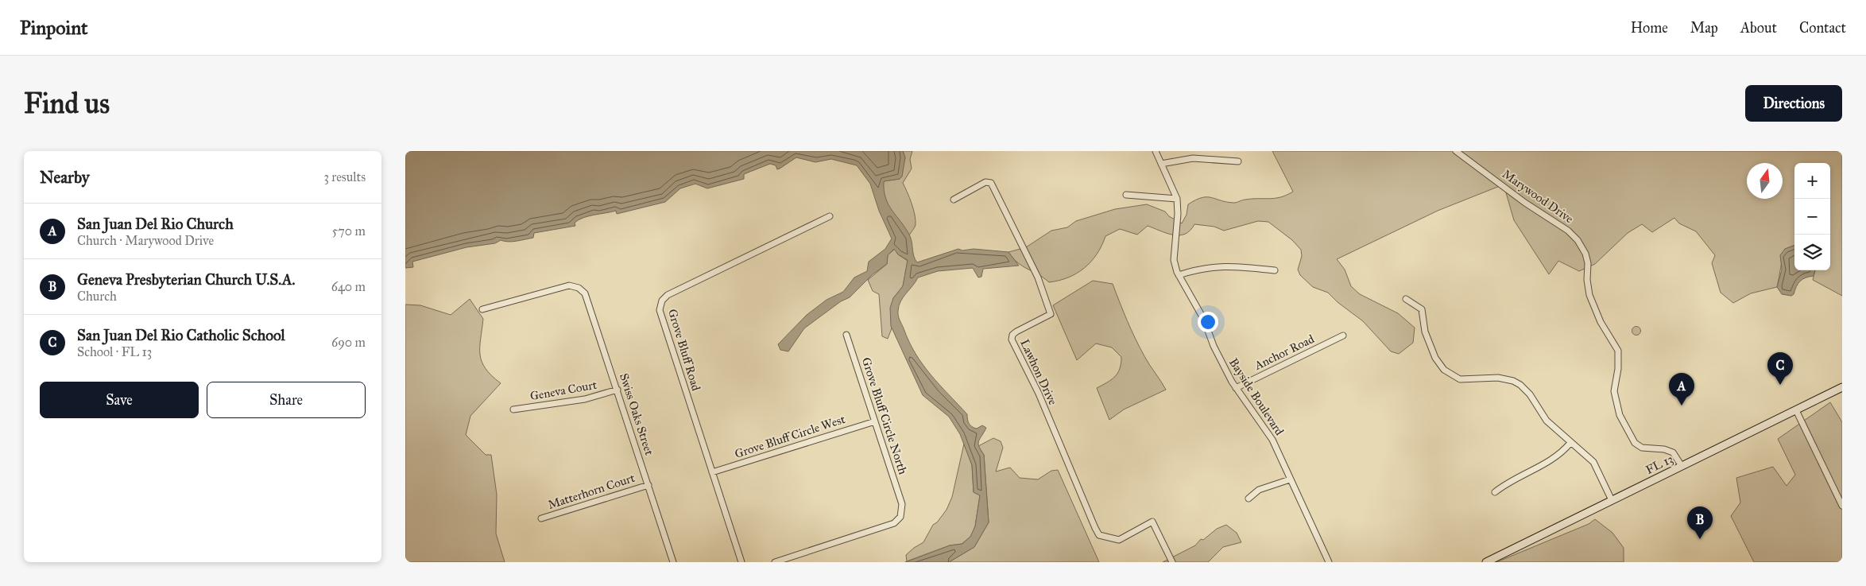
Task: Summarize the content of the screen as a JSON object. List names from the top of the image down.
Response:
{
  "streets": {
    "main road": ["FL 13"],
    "street": [
      "Marywood Drive",
      "Grove Bluff Road",
      "Anchor Road",
      "Lawhon Drive",
      "Geneva Court",
      "Bayside Boulevard",
      "Swiss Oaks Street",
      "Grove Bluff Circle North",
      "Grove Bluff Circle West",
      "Matterhorn Court"
    ]
  },
  "crossings": [
    ["Marywood Drive", "FL 13"],
    ["Grove Bluff Road", "Grove Bluff Circle West"],
    ["Anchor Road", "Bayside Boulevard"],
    ["Geneva Court", "Swiss Oaks Street"],
    ["Swiss Oaks Street", "Matterhorn Court"],
    ["Grove Bluff Circle North", "Grove Bluff Circle West"]
  ],
  "north": "top",
  "page": {
    "header": "Pinpoint",
    "nav": [
      "Home",
      "Map",
      "About",
      "Contact"
    ],
    "buttons": [
      "Directions",
      ["Save", "Share"]
    ],
    "title": "Find us",
    "heading": ["Nearby", "3 results"],
    "map_buttons": ["+", "−"],
    "list": [
      {
        "mark": "A",
        "name": "San Juan Del Rio Church",
        "note": "Church · Marywood Drive",
        "value": "570 m"
      },
      {
        "mark": "B",
        "name": "Geneva Presbyterian Church U.S.A.",
        "note": "Church",
        "value": "640 m"
      },
      {
        "mark": "C",
        "name": "San Juan Del Rio Catholic School",
        "note": "School · FL 13",
        "value": "690 m"
      }
    ],
    "pins": ["C", "A", "B"]
  }
}
